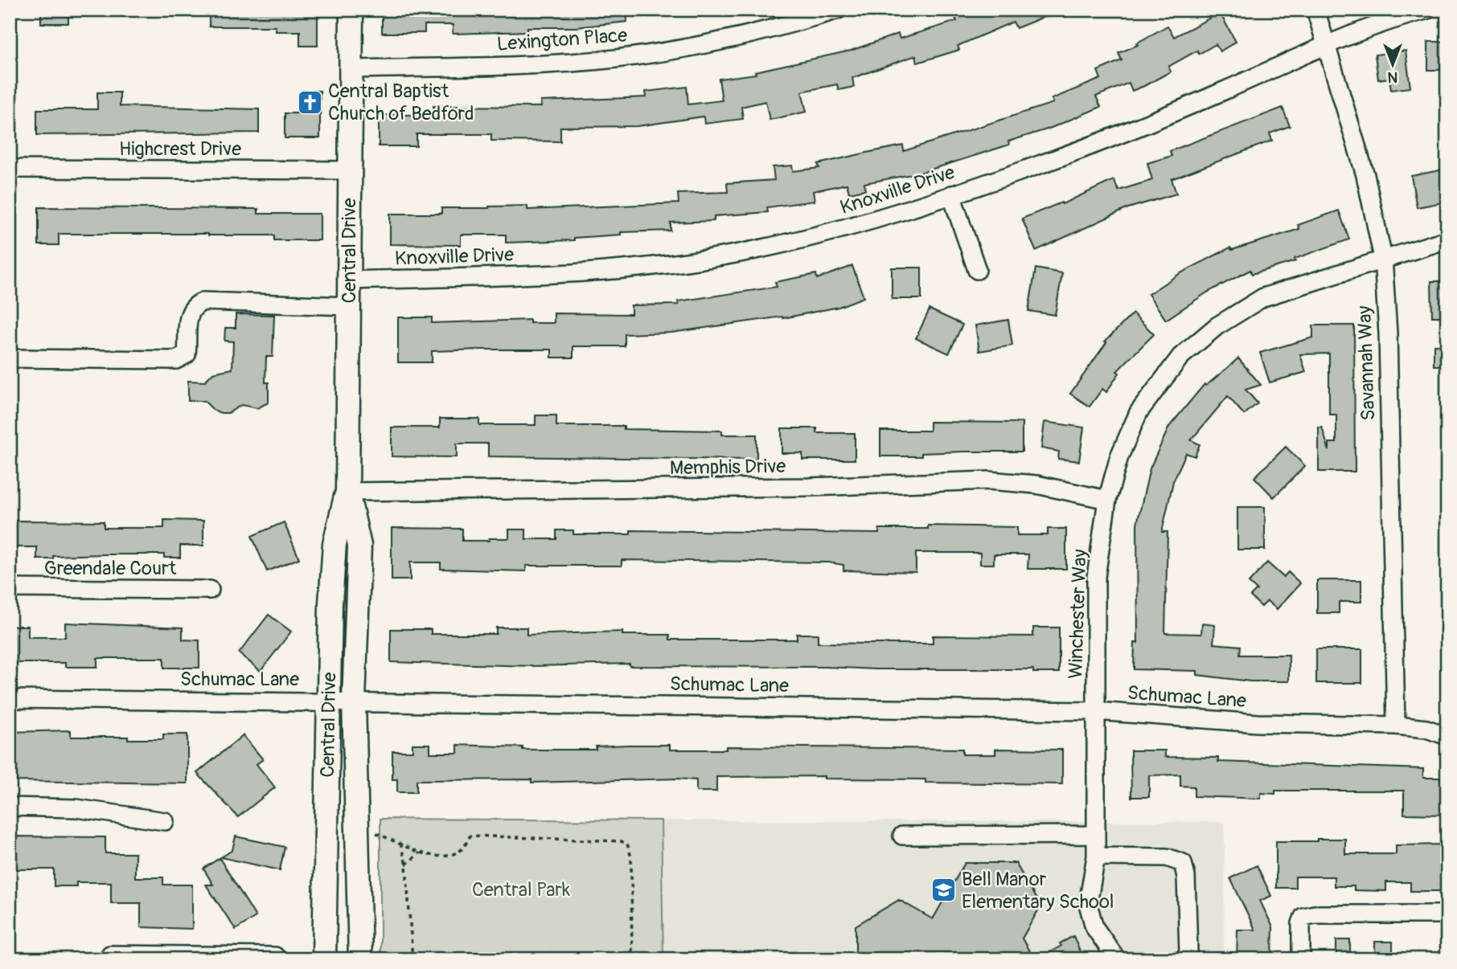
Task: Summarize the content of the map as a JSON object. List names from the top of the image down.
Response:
{
  "streets": {
    "main road": ["Central Drive"],
    "street": [
      "Lexington Place",
      "Highcrest Drive",
      "Knoxville Drive",
      "Savannah Way",
      "Memphis Drive",
      "Greendale Court",
      "Winchester Way",
      "Schumac Lane"
    ]
  },
  "crossings": [
    ["Lexington Place", "Central Drive"],
    ["Highcrest Drive", "Central Drive"],
    ["Knoxville Drive", "Central Drive"],
    ["Knoxville Drive", "Savannah Way"],
    ["Central Drive", "Memphis Drive"],
    ["Central Drive", "Schumac Lane"],
    ["Savannah Way", "Winchester Way"],
    ["Savannah Way", "Schumac Lane"],
    ["Memphis Drive", "Winchester Way"],
    ["Winchester Way", "Schumac Lane"]
  ],
  "parks": ["Central Park"],
  "places": {
    "church": ["Central Baptist Church of Bedford"],
    "school or university": ["Bell Manor Elementary School"]
  },
  "north": "bottom"
}
